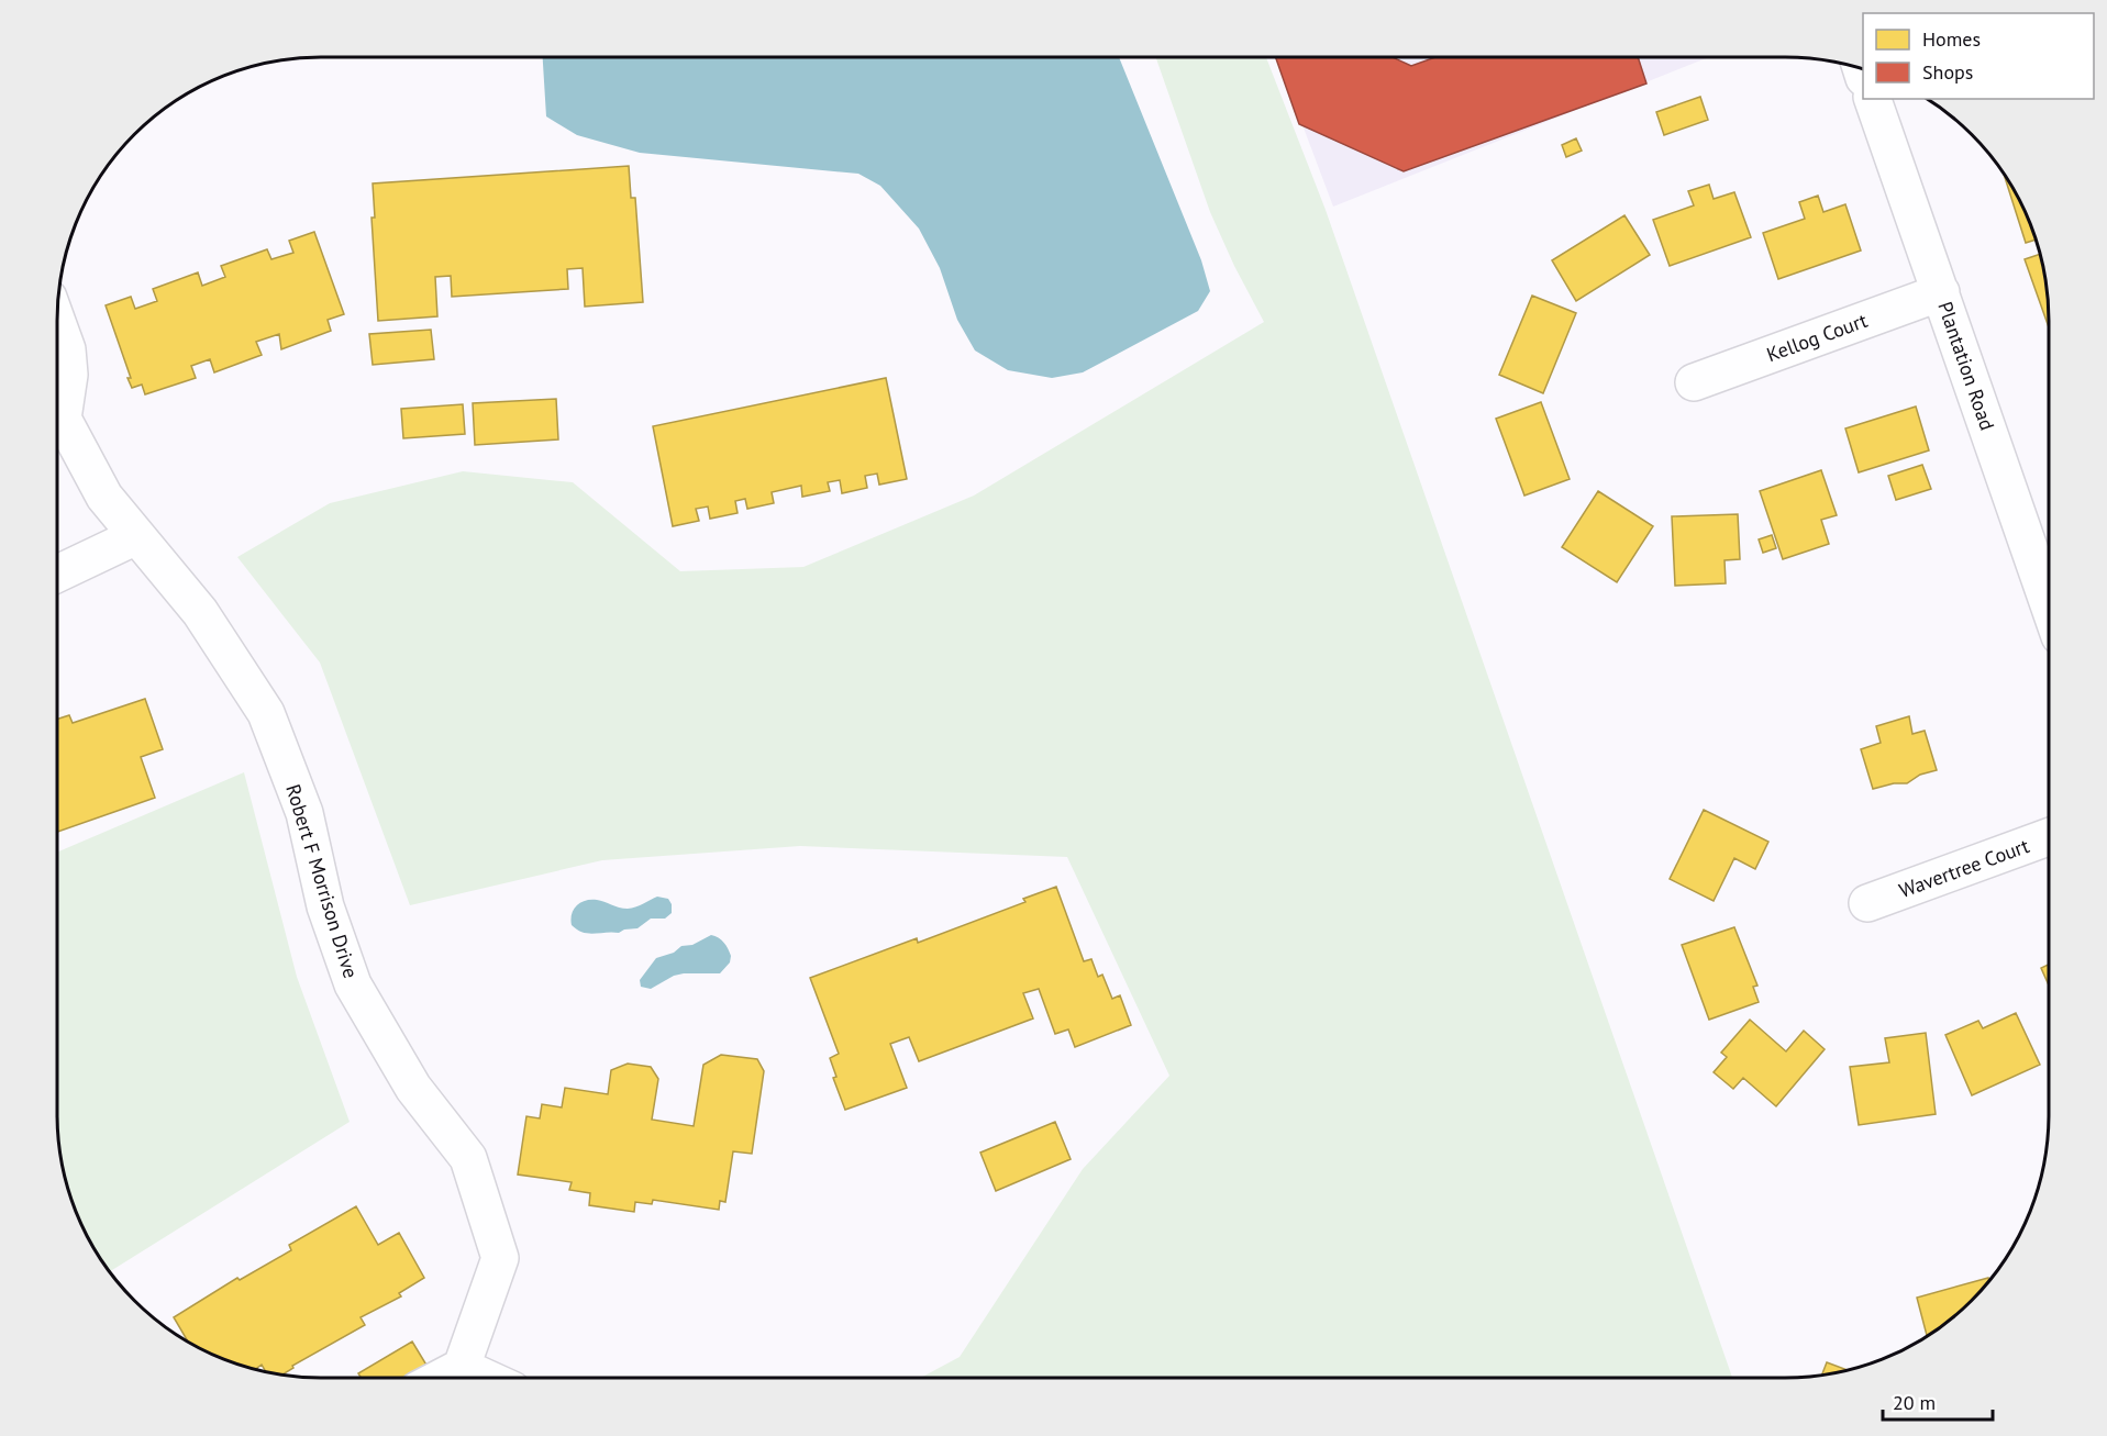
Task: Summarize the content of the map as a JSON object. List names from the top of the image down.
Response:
{
  "streets": {
    "street": [
      "Kellog Court",
      "Plantation Road",
      "Wavertree Court",
      "Robert F Morrison Drive"
    ]
  },
  "crossings": [
    ["Kellog Court", "Plantation Road"]
  ],
  "legend": ["Homes", "Shops"],
  "scale_bar": "20 m"
}
